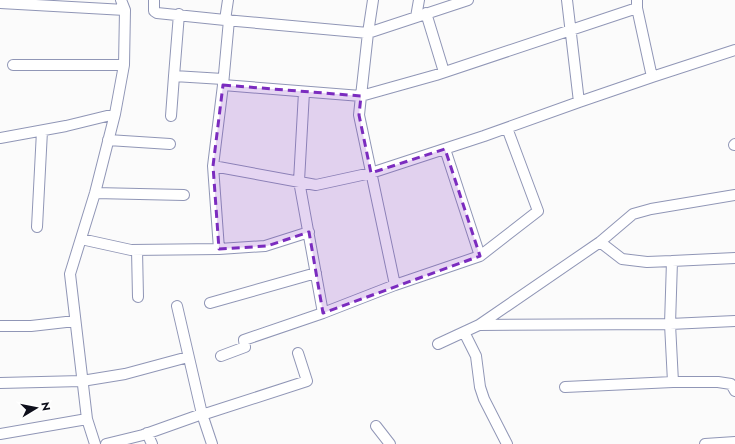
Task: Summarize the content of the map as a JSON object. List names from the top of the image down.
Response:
{
  "north": "right"
}
